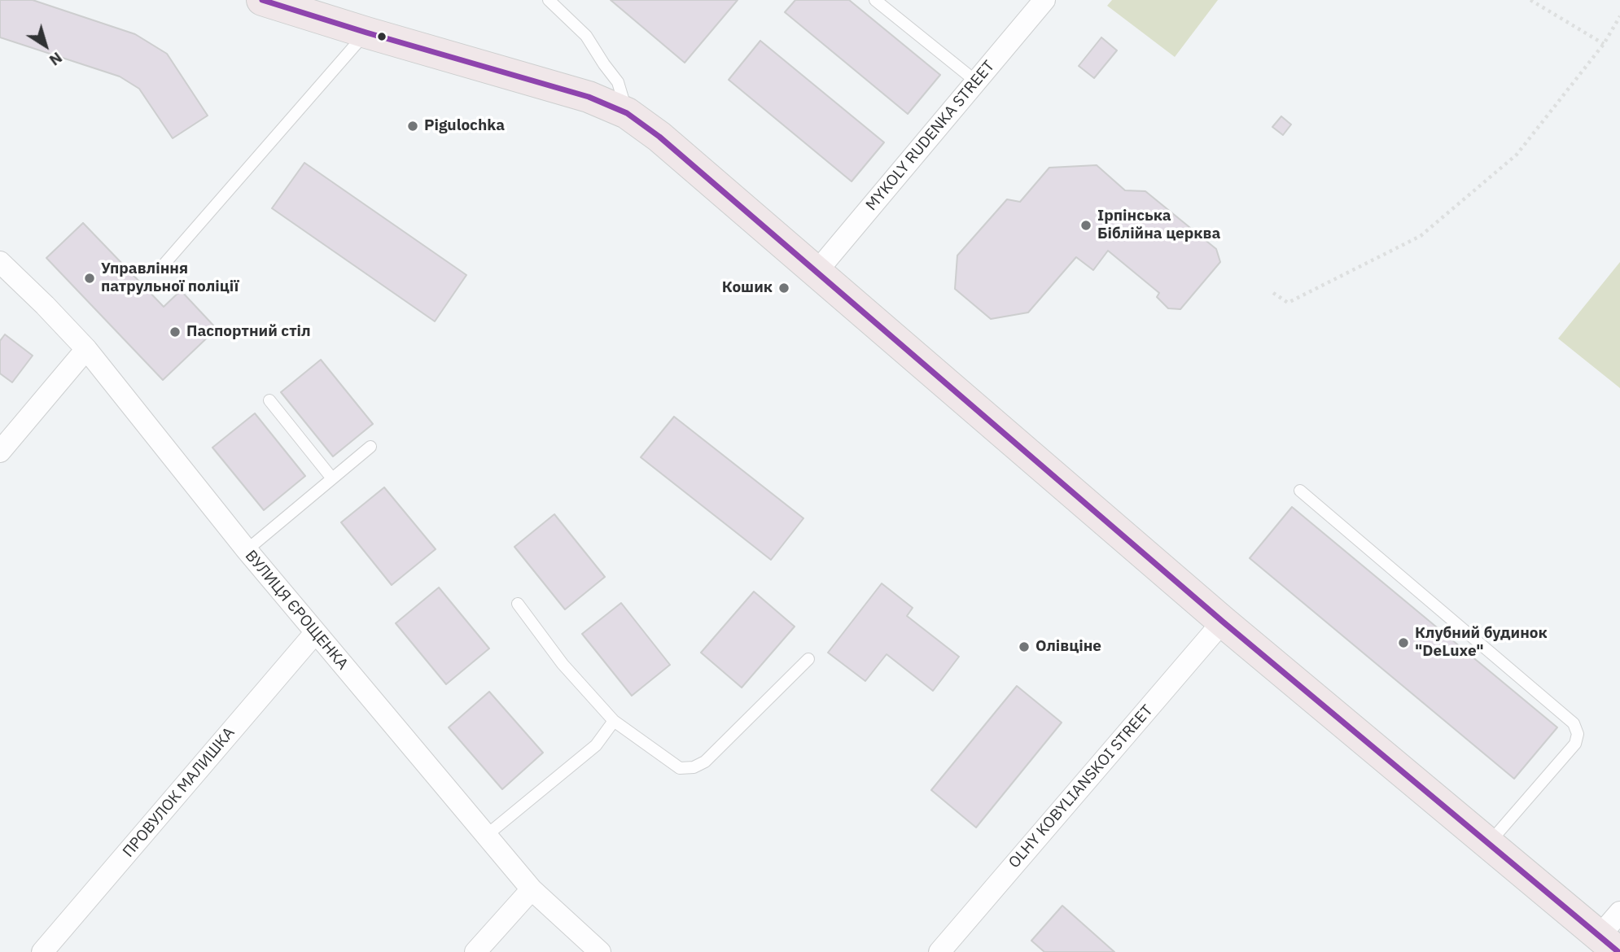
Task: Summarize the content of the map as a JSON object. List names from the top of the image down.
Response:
{
  "streets": {
    "street": [
      "MYKOLY RUDENKA STREET",
      "ВУЛИЦЯ ЄРОЩЕНКА",
      "OLHY KOBYLIANSKOI STREET",
      "ПРОВУЛОК МАЛИШКА"
    ]
  },
  "crossings": [
    ["ВУЛИЦЯ ЄРОЩЕНКА", "ПРОВУЛОК МАЛИШКА"]
  ],
  "places": [
    "Pigulochka",
    "Ірпінська Біблійна церква",
    "Управління патрульної поліції",
    "Кошик",
    "Паспортний стіл",
    "Клубний будинок \"DeLuxe\"",
    "Олівціне"
  ],
  "north": "bottom right"
}
